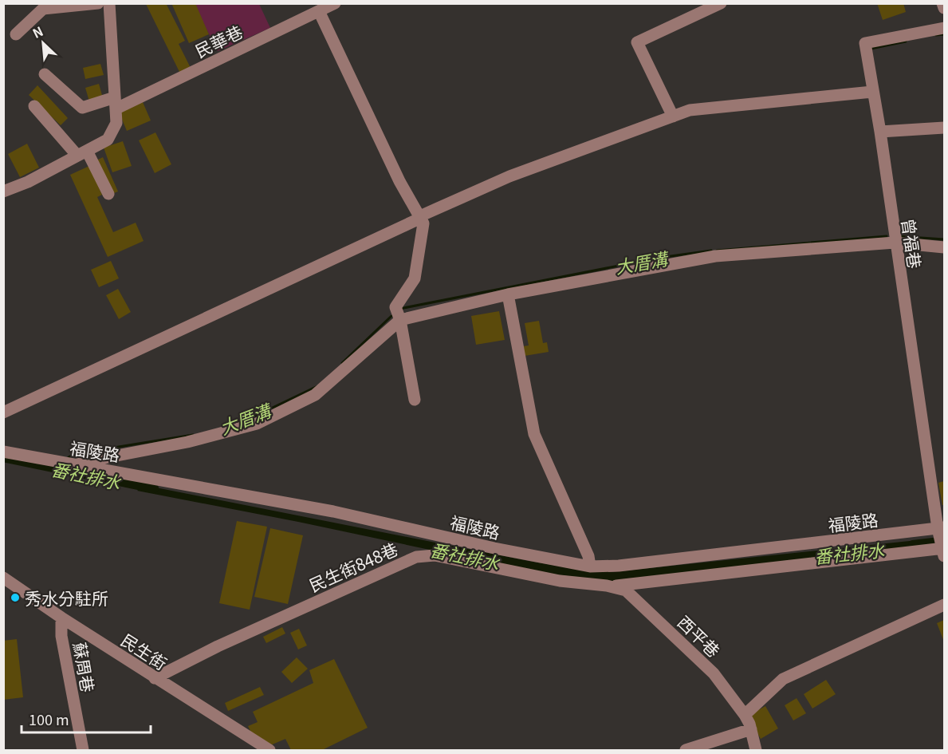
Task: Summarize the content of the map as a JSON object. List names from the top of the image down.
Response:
{
  "streets": {
    "street": [
      "民華巷",
      "曾福巷",
      "福陵路",
      "民生街848巷",
      "西平巷",
      "民生街",
      "蘇周巷"
    ]
  },
  "crossings": [
    ["曾福巷", "福陵路"],
    ["民生街848巷", "西平巷"],
    ["民生街848巷", "民生街"],
    ["民生街", "蘇周巷"]
  ],
  "water": ["大厝溝", "番社排水"],
  "places": ["秀水分駐所"],
  "scale_bar": "100 m",
  "north": "top left"
}
